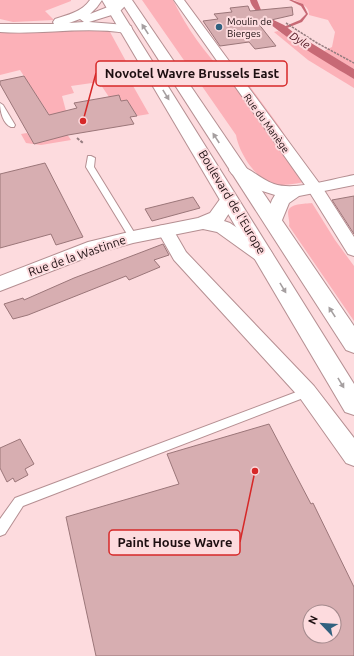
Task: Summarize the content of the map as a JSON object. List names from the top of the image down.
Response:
{
  "streets": {
    "main road": ["Boulevard de l'Europe", "Rue de la Wastinne"],
    "street": ["Rue du Manège"]
  },
  "crossings": [
    ["Boulevard de l'Europe", "Rue de la Wastinne"]
  ],
  "water": ["Dyle"],
  "places": ["Moulin de Bierges", "Novotel Wavre Brussels East", "Paint House Wavre"],
  "north": "top left"
}
